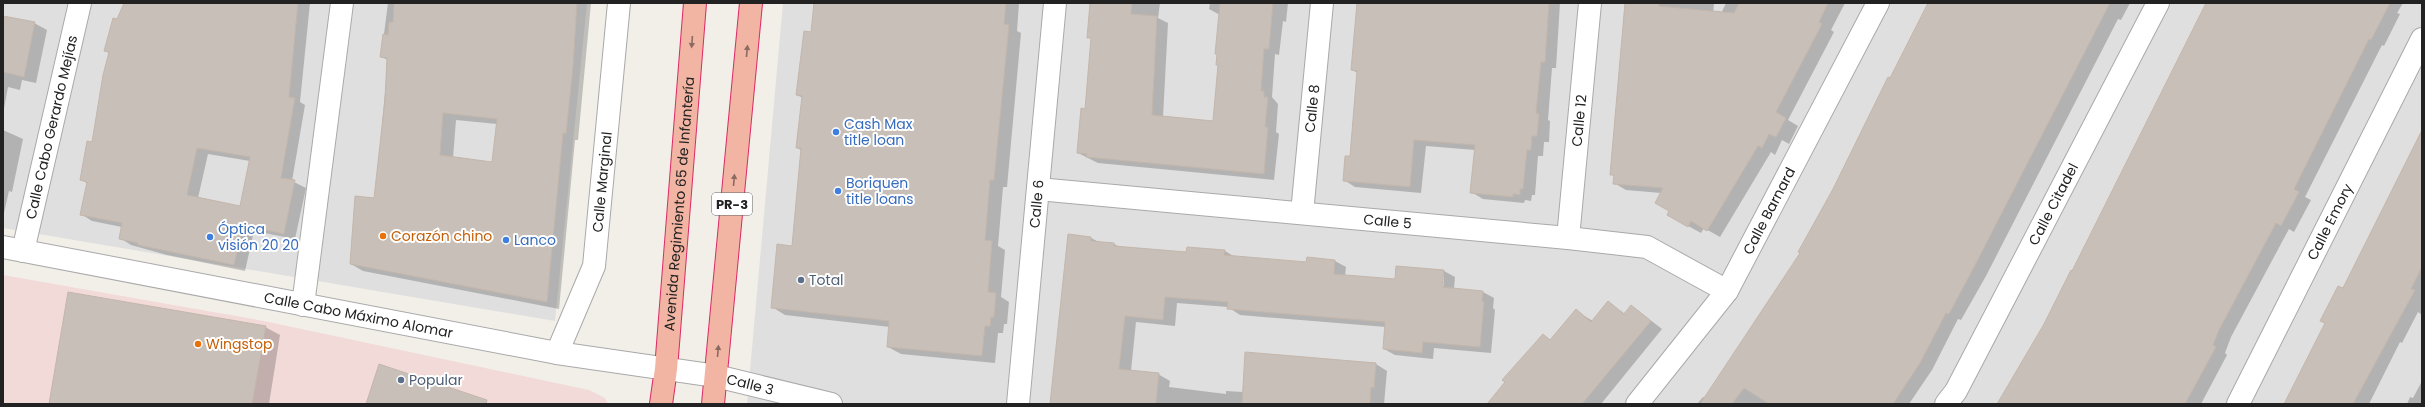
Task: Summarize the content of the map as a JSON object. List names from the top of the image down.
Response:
{
  "streets": {
    "highway": ["Avenida Regimiento 65 de Infantería", "PR-3"],
    "street": [
      "Calle 8",
      "Calle 12",
      "Calle Cabo Gerardo Mejías",
      "Calle Marginal",
      "Calle 6",
      "Calle Citadel",
      "Calle Barnard",
      "Calle 5",
      "Calle Emory",
      "Calle Cabo Máximo Alomar",
      "Calle 3"
    ]
  },
  "crossings": [
    ["Calle 8", "Calle 5"],
    ["Calle 12", "Calle 5"],
    ["Calle Cabo Gerardo Mejías", "Calle Cabo Máximo Alomar"],
    ["Calle Marginal", "Calle Cabo Máximo Alomar"],
    ["Avenida Regimiento 65 de Infantería", "Calle Cabo Máximo Alomar"],
    ["PR-3", "Calle Cabo Máximo Alomar"],
    ["PR-3", "Calle 3"],
    ["Calle 6", "Calle 5"],
    ["Calle Barnard", "Calle 5"],
    ["Calle Cabo Máximo Alomar", "Calle 3"]
  ],
  "places": [
    "Cash Max title loan",
    "Boriquen title loans",
    "Corazón chino",
    "Óptica visión 20 20",
    "Lanco",
    "Total",
    "Wingstop",
    "Popular"
  ]
}
